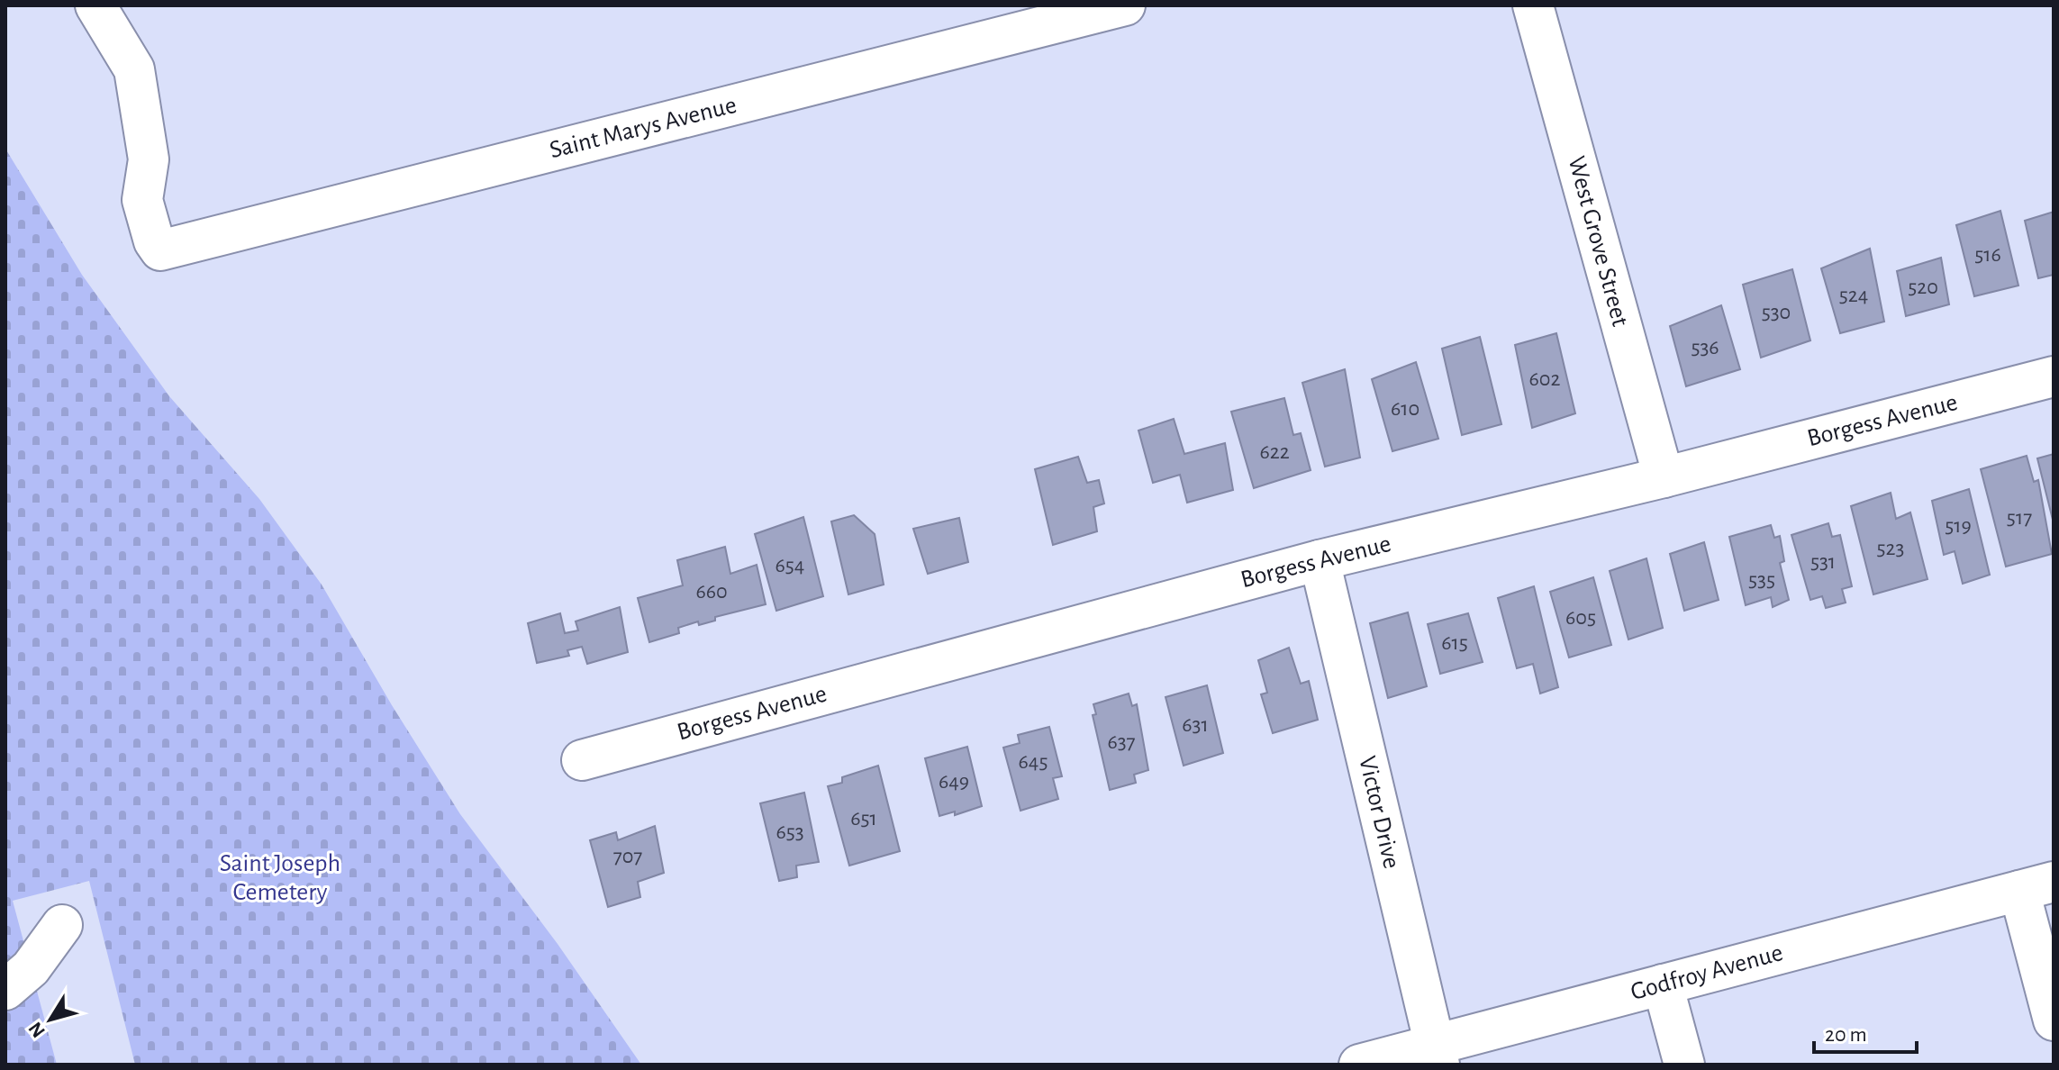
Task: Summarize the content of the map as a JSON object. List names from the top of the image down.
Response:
{
  "streets": {
    "street": [
      "Saint Marys Avenue",
      "West Grove Street",
      "Borgess Avenue",
      "Victor Drive",
      "Godfroy Avenue"
    ]
  },
  "crossings": [
    ["West Grove Street", "Borgess Avenue"],
    ["Borgess Avenue", "Victor Drive"],
    ["Victor Drive", "Godfroy Avenue"]
  ],
  "parks": ["Saint Joseph Cemetery"],
  "house_numbers": [
    "516",
    "520",
    "524",
    "530",
    "536",
    "602",
    "610",
    "622",
    "517",
    "519",
    "523",
    "531",
    "654",
    "535",
    "660",
    "605",
    "615",
    "631",
    "637",
    "645",
    "649",
    "651",
    "653",
    "707"
  ],
  "scale_bar": "20 m",
  "north": "bottom left"
}
